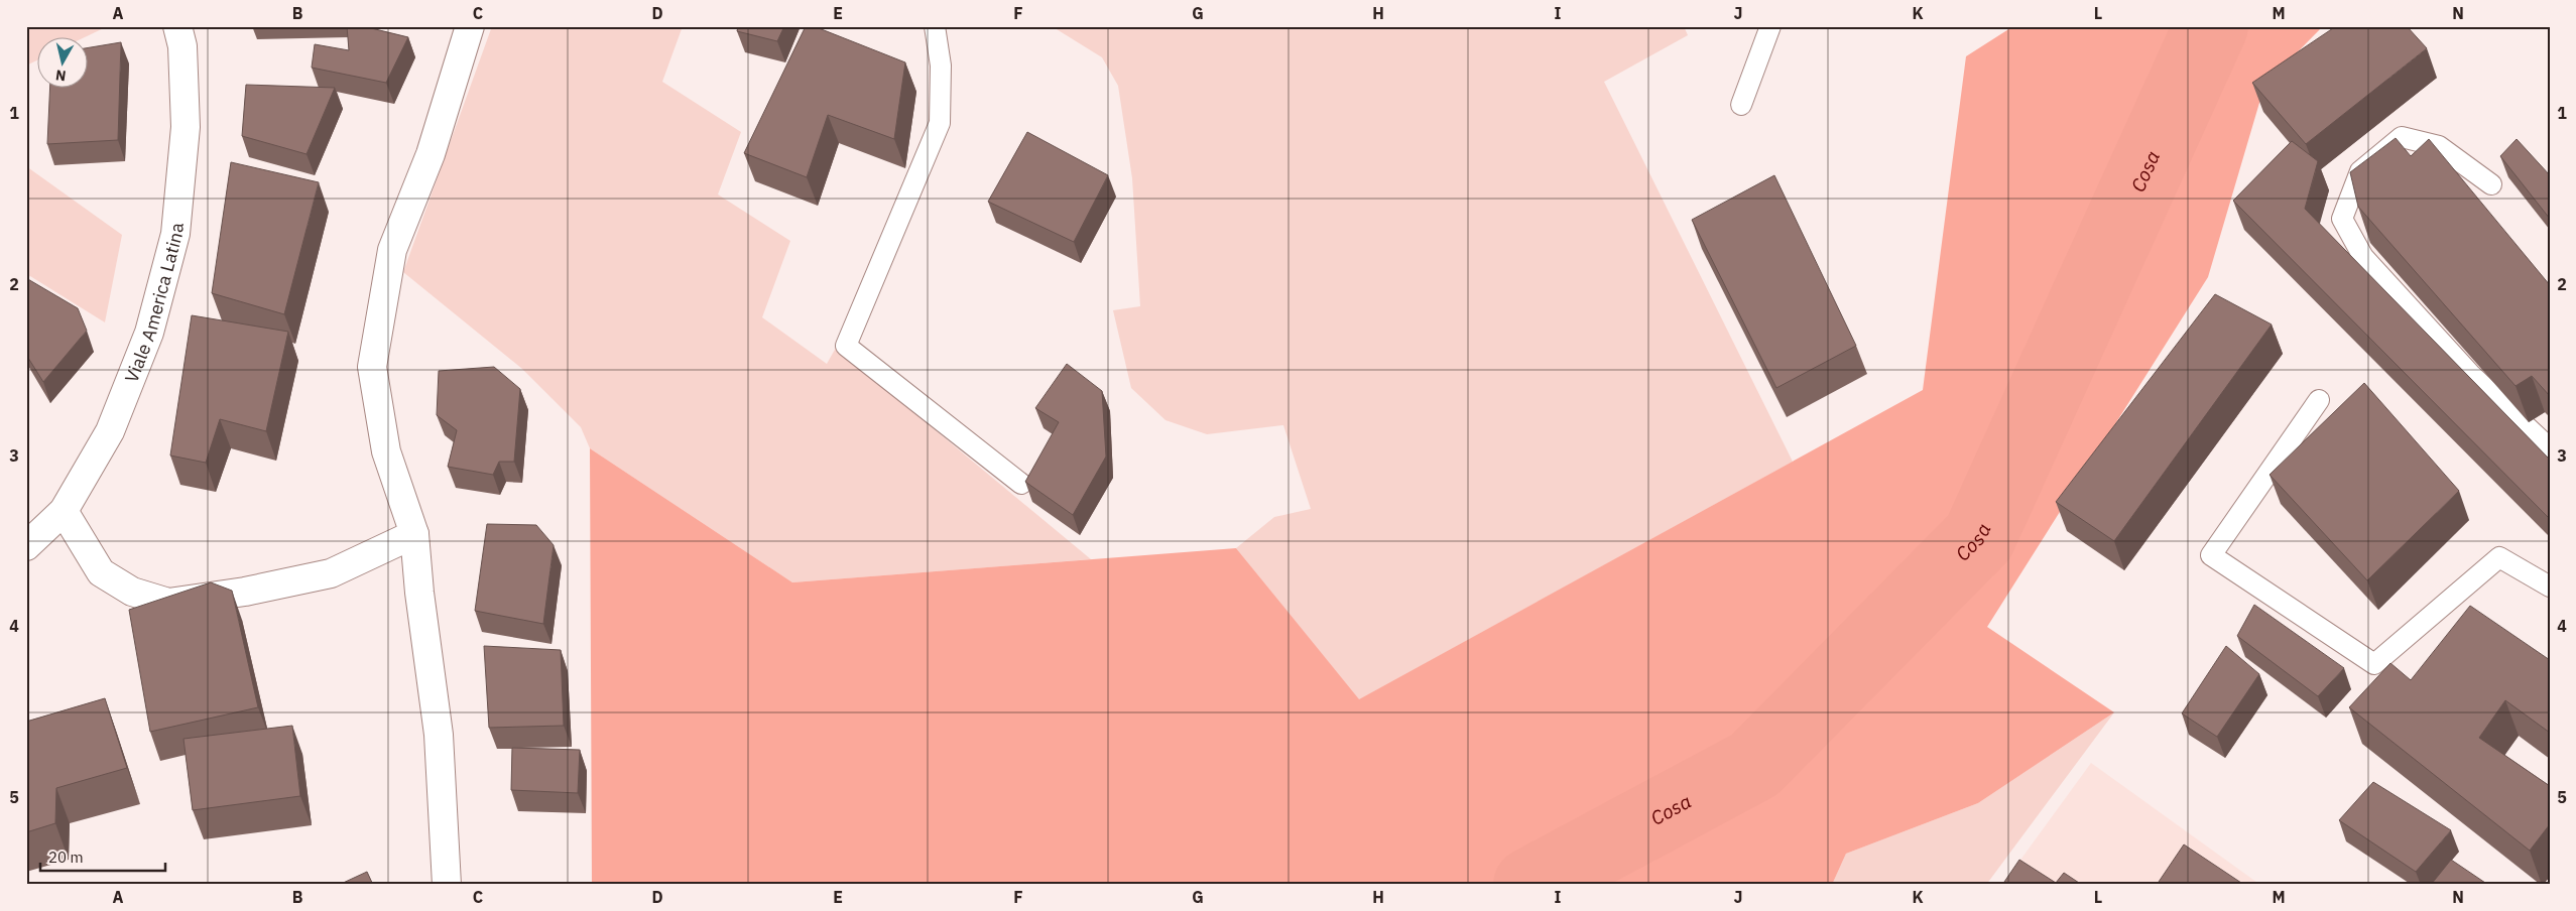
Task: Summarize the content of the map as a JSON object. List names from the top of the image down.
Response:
{
  "streets": {
    "street": ["Viale America Latina"]
  },
  "water": ["Cosa"],
  "scale_bar": "20 m",
  "north": "bottom",
  "grid": {
    "columns": [
      "A",
      "B",
      "C",
      "D",
      "E",
      "F",
      "G",
      "H",
      "I",
      "J",
      "K",
      "L",
      "M",
      "N"
    ],
    "rows": [
      "1",
      "2",
      "3",
      "4",
      "5"
    ]
  }
}
